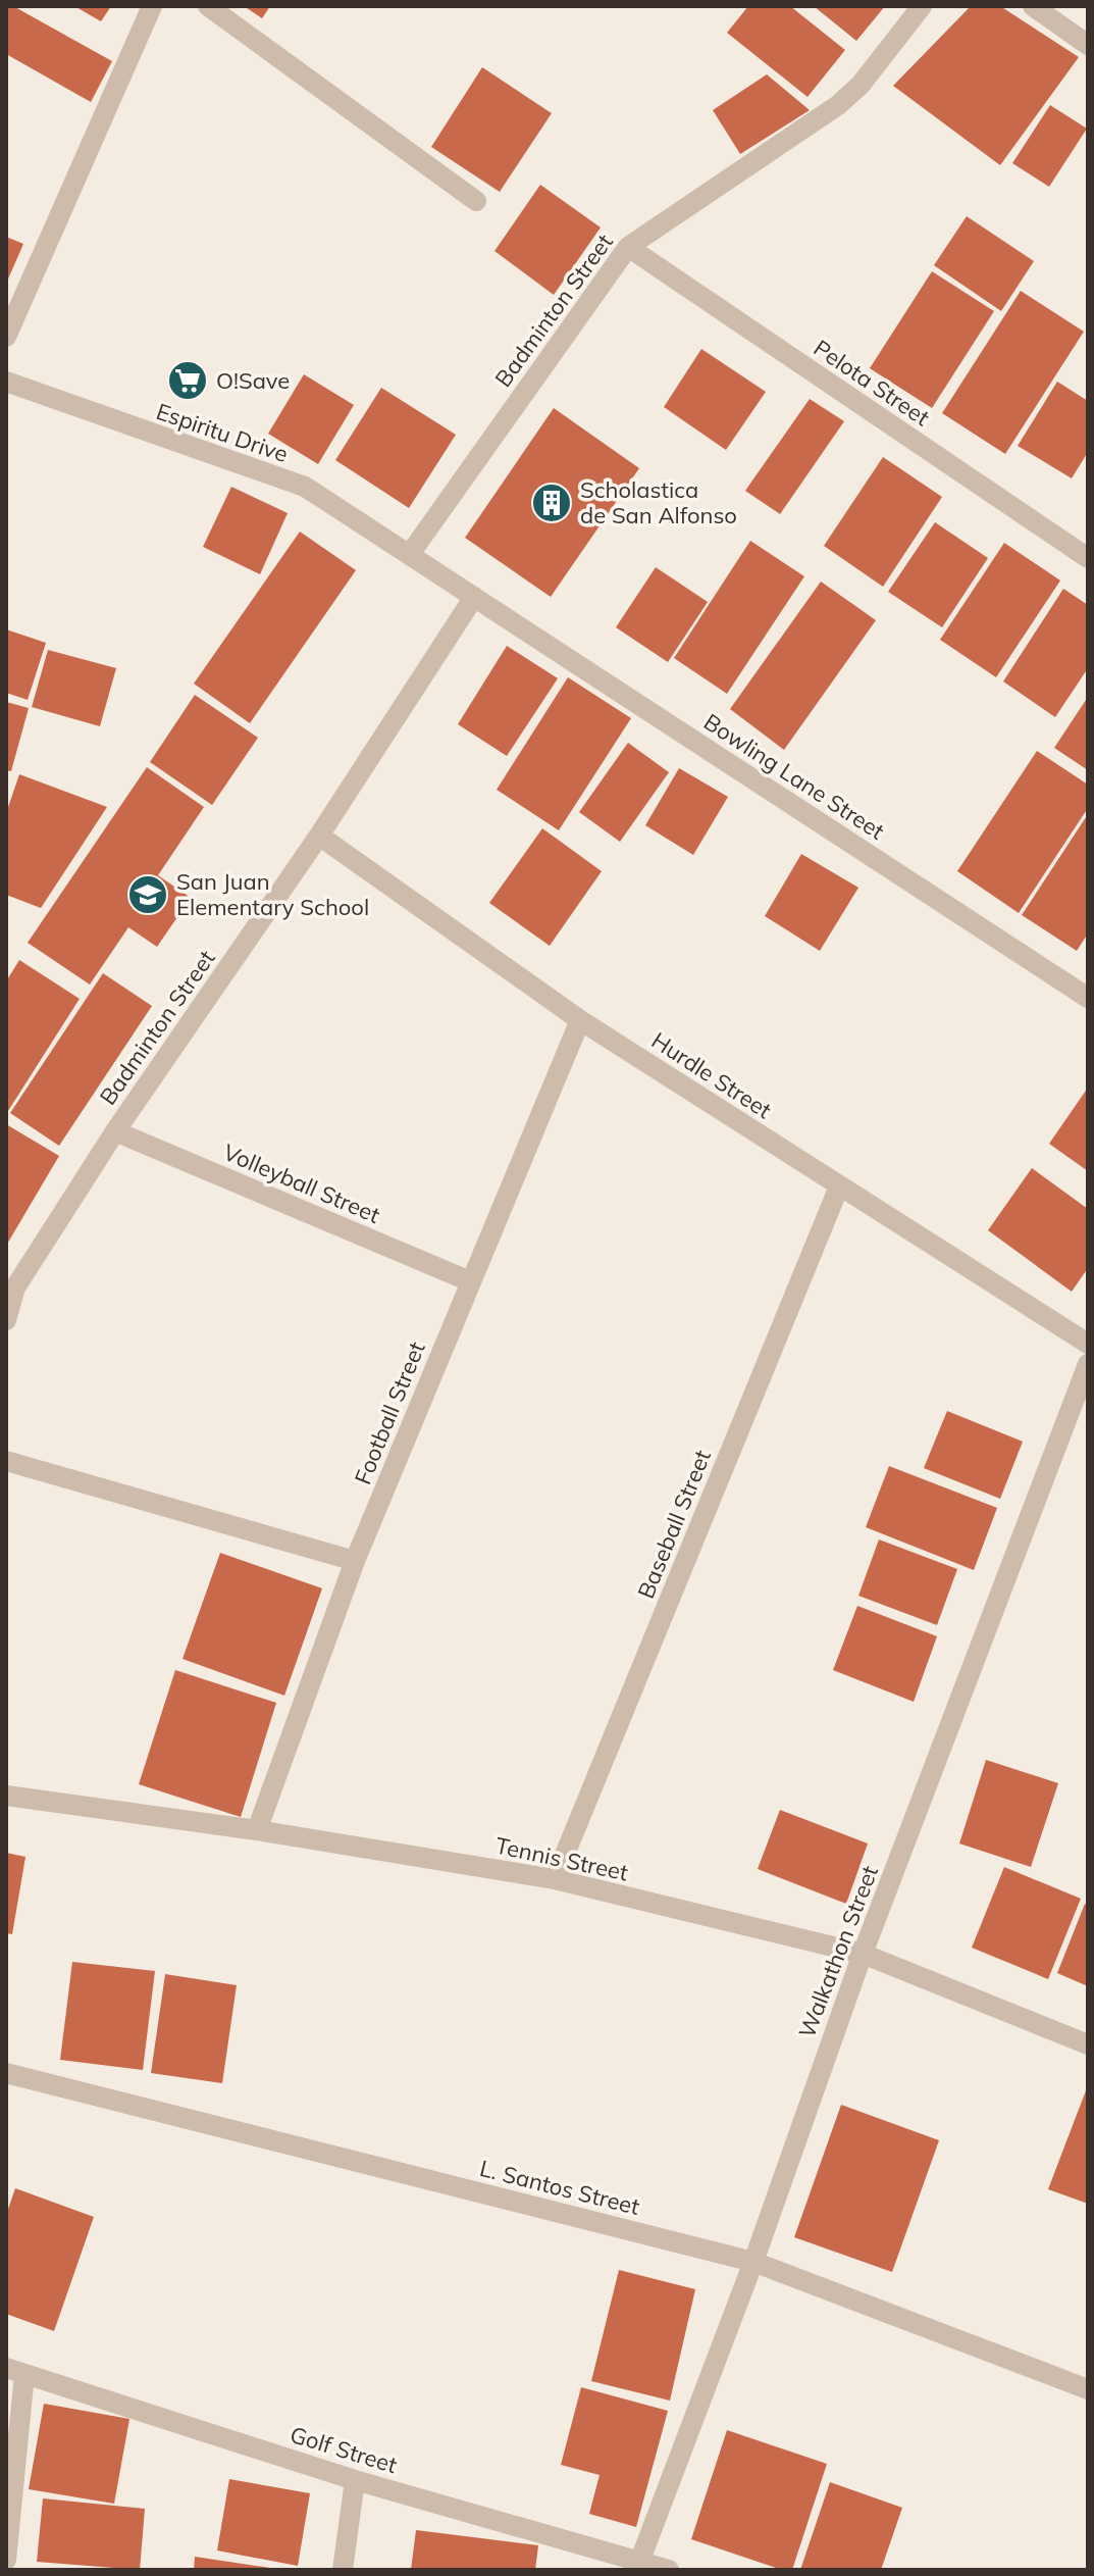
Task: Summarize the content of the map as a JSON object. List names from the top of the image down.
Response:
{
  "streets": {
    "street": [
      "Badminton Street",
      "Pelota Street",
      "Espiritu Drive",
      "Bowling Lane Street",
      "Hurdle Street",
      "Volleyball Street",
      "Football Street",
      "Baseball Street",
      "Tennis Street",
      "Walkathon Street",
      "L. Santos Street",
      "Golf Street"
    ]
  },
  "crossings": [
    ["Badminton Street", "Pelota Street"],
    ["Badminton Street", "Espiritu Drive"],
    ["Badminton Street", "Bowling Lane Street"],
    ["Badminton Street", "Hurdle Street"],
    ["Badminton Street", "Volleyball Street"],
    ["Hurdle Street", "Football Street"],
    ["Hurdle Street", "Baseball Street"],
    ["Volleyball Street", "Football Street"],
    ["Football Street", "Tennis Street"],
    ["Baseball Street", "Tennis Street"],
    ["Tennis Street", "Walkathon Street"],
    ["Walkathon Street", "L. Santos Street"],
    ["Walkathon Street", "Golf Street"]
  ],
  "places": {
    "supermarket": ["O!Save"],
    "building": ["Scholastica de San Alfonso"],
    "school or university": ["San Juan Elementary School"]
  }
}
